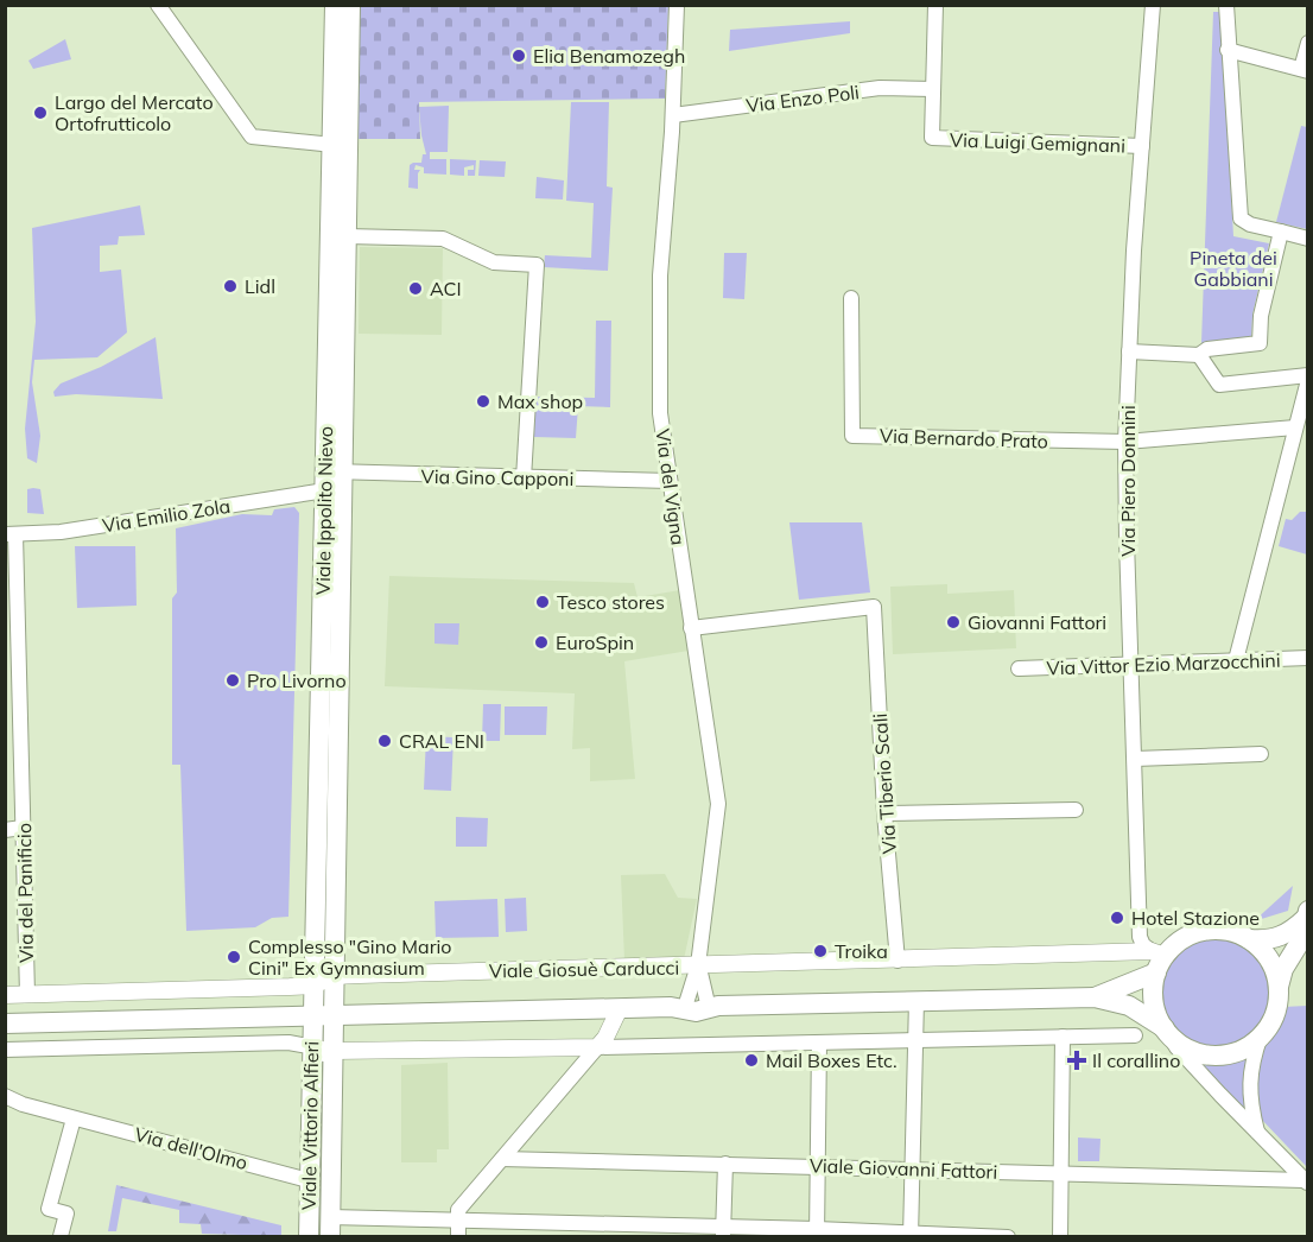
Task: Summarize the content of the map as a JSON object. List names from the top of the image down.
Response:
{
  "streets": {
    "main road": ["Viale Ippolito Nievo", "Viale Giosuè Carducci", "Viale Vittorio Alfieri"],
    "street": [
      "Via Enzo Poli",
      "Via Luigi Gemignani",
      "Via Bernardo Prato",
      "Via Gino Capponi",
      "Via Piero Donnini",
      "Via del Vigna",
      "Via Emilio Zola",
      "Via Vittor Ezio Marzocchini",
      "Via Tiberio Scali",
      "Via del Panificio",
      "Via dell'Olmo",
      "Viale Giovanni Fattori"
    ]
  },
  "crossings": [
    ["Via Enzo Poli", "Via Luigi Gemignani"],
    ["Via Enzo Poli", "Via del Vigna"],
    ["Via Luigi Gemignani", "Via Piero Donnini"],
    ["Via Bernardo Prato", "Via Piero Donnini"],
    ["Via Gino Capponi", "Via del Vigna"],
    ["Via Gino Capponi", "Viale Ippolito Nievo"],
    ["Via Gino Capponi", "Via Emilio Zola"],
    ["Via Piero Donnini", "Via Vittor Ezio Marzocchini"],
    ["Via Piero Donnini", "Viale Giosuè Carducci"],
    ["Via del Vigna", "Via Tiberio Scali"],
    ["Via del Vigna", "Viale Giosuè Carducci"],
    ["Viale Ippolito Nievo", "Via Emilio Zola"],
    ["Viale Ippolito Nievo", "Viale Giosuè Carducci"],
    ["Viale Ippolito Nievo", "Viale Vittorio Alfieri"],
    ["Via Emilio Zola", "Via del Panificio"],
    ["Via Tiberio Scali", "Viale Giosuè Carducci"],
    ["Via del Panificio", "Viale Giosuè Carducci"],
    ["Viale Giosuè Carducci", "Viale Vittorio Alfieri"],
    ["Viale Vittorio Alfieri", "Via dell'Olmo"]
  ],
  "parks": ["Pineta dei Gabbiani"],
  "places": {
    "other": [
      "Elia Benamozegh",
      "Largo del Mercato Ortofrutticolo",
      "Lidl",
      "ACI",
      "Max shop",
      "Tesco stores",
      "Giovanni Fattori",
      "EuroSpin",
      "Pro Livorno",
      "CRAL ENI",
      "Hotel Stazione",
      "Troika",
      "Complesso \"Gino Mario Cini\" Ex Gymnasium",
      "Mail Boxes Etc."
    ],
    "health": ["Il corallino"]
  }
}
